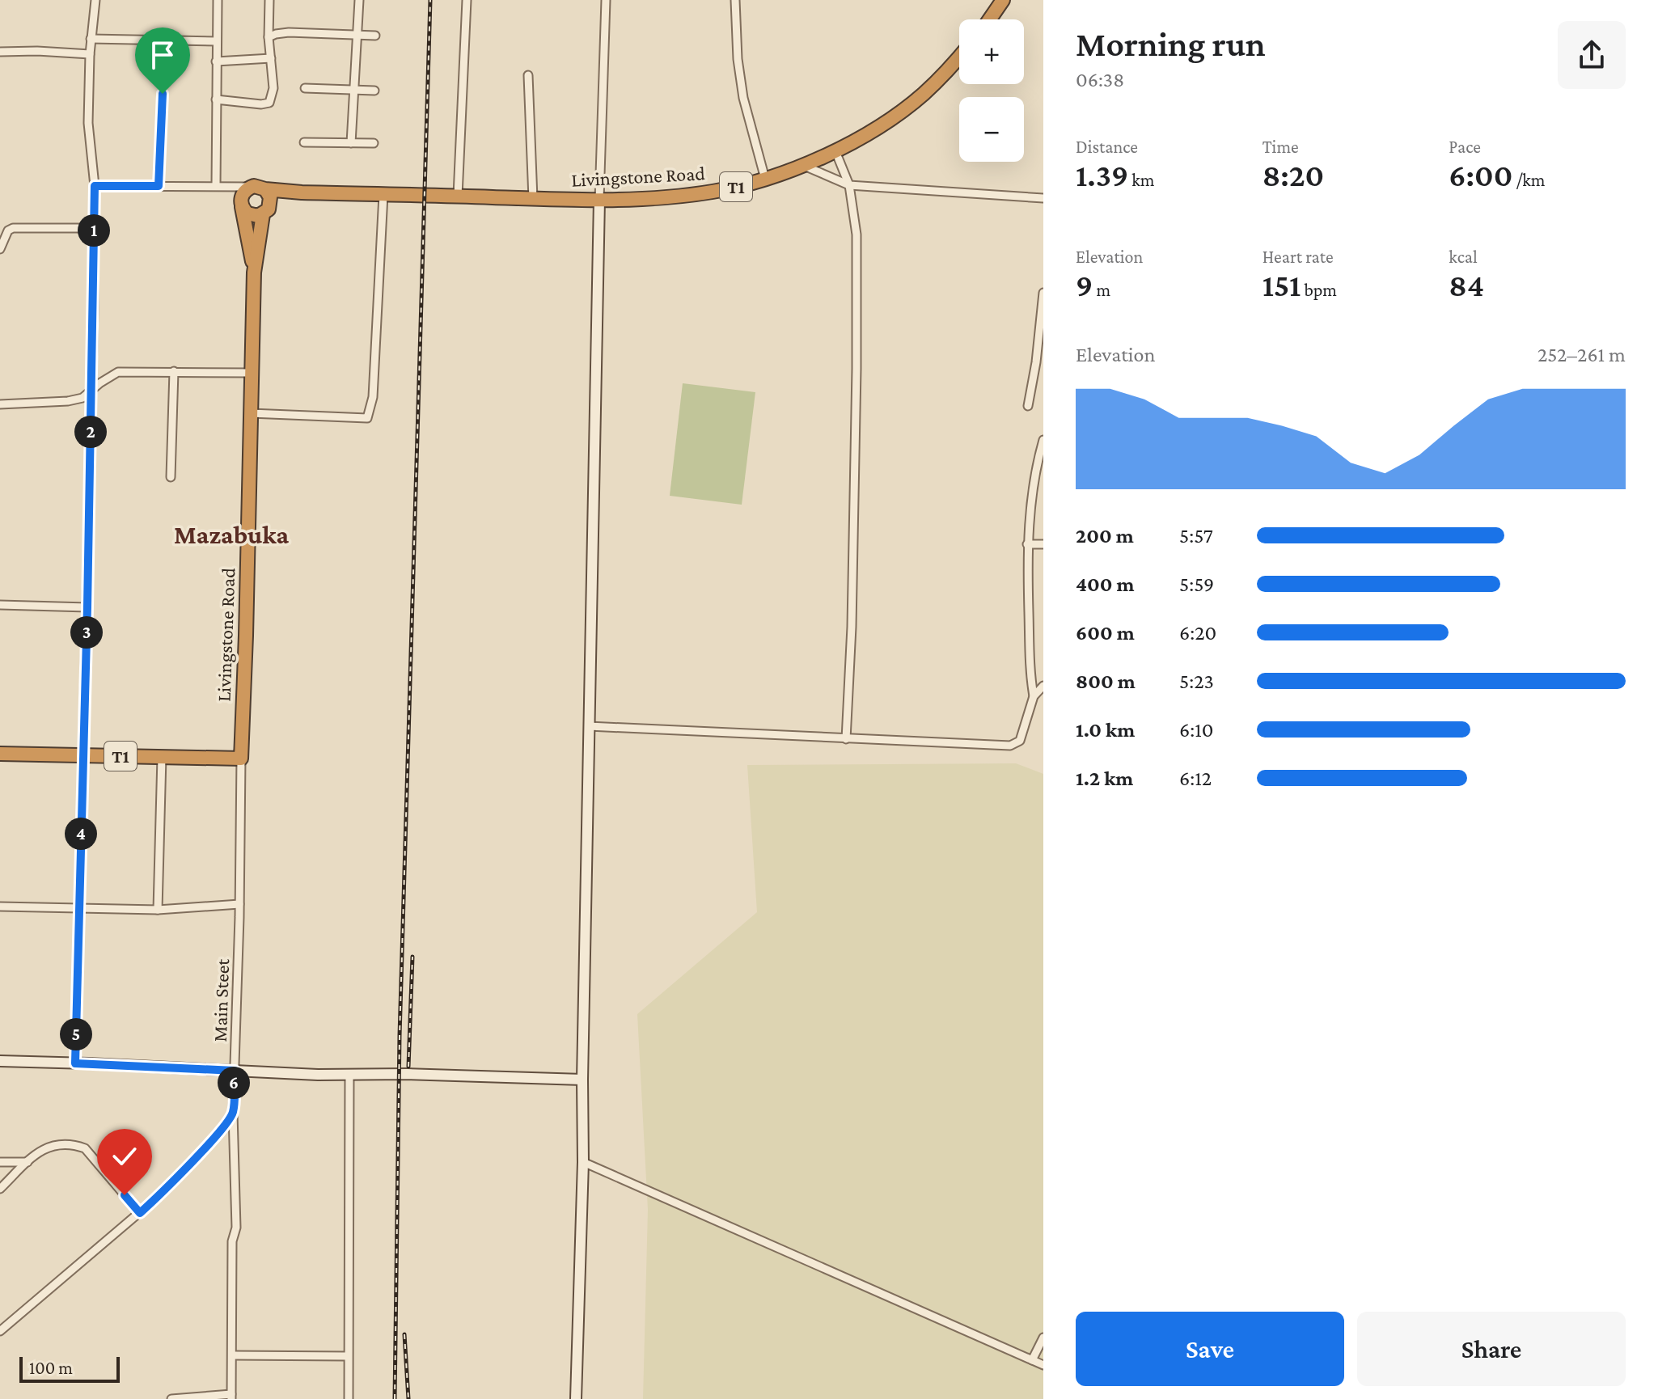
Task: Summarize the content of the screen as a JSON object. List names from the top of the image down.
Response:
{
  "streets": {
    "highway": ["Livingstone Road", "T1"],
    "street": ["Main Steet"]
  },
  "crossings": [
    ["Livingstone Road", "T1"],
    ["Livingstone Road", "Main Steet"],
    ["T1", "Main Steet"]
  ],
  "districts": ["Mazabuka"],
  "scale_bar": "100 m",
  "page": {
    "heading": ["Morning run", "06:38"],
    "map_buttons": ["+", "−"],
    "stats": [
      ["Distance", "1.39 km"],
      ["Time", "8:20"],
      ["Pace", "6:00 /km"],
      ["Elevation", "9 m"],
      ["Heart rate", "151 bpm"],
      ["kcal", "84"]
    ],
    "pins": [
      "1",
      "2",
      "3",
      "4",
      "5",
      "6"
    ],
    "chart": ["Elevation", "252–261 m"],
    "list": [
      {
        "name": "200 m",
        "note": "5:57"
      },
      {
        "name": "400 m",
        "note": "5:59"
      },
      {
        "name": "600 m",
        "note": "6:20"
      },
      {
        "name": "800 m",
        "note": "5:23"
      },
      {
        "name": "1.0 km",
        "note": "6:10"
      },
      {
        "name": "1.2 km",
        "note": "6:12"
      }
    ],
    "buttons": ["Save", "Share"],
    "scale": "100 m"
  }
}
